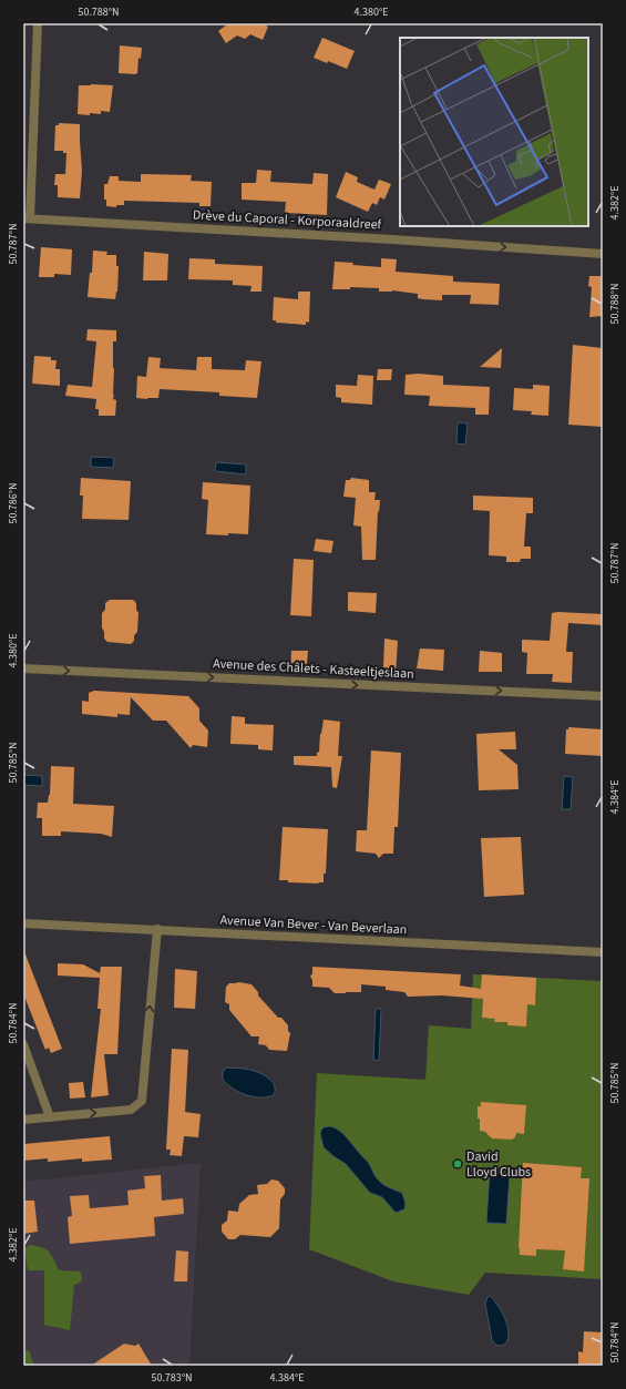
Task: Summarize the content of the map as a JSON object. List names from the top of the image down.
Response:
{
  "streets": {
    "street": ["Drève du Caporal - Korporaaldreef", "Avenue des Châlets - Kasteeltjeslaan", "Avenue Van Bever - Van Beverlaan"]
  },
  "one_way": ["Drève du Caporal - Korporaaldreef", "Avenue des Châlets - Kasteeltjeslaan"],
  "places": ["David Lloyd Clubs"],
  "coordinates": [
    "50.788°N",
    "4.380°E",
    "4.382°E",
    "50.787°N",
    "50.786°N",
    "50.785°N",
    "4.384°E",
    "50.784°N",
    "50.783°N"
  ]
}
